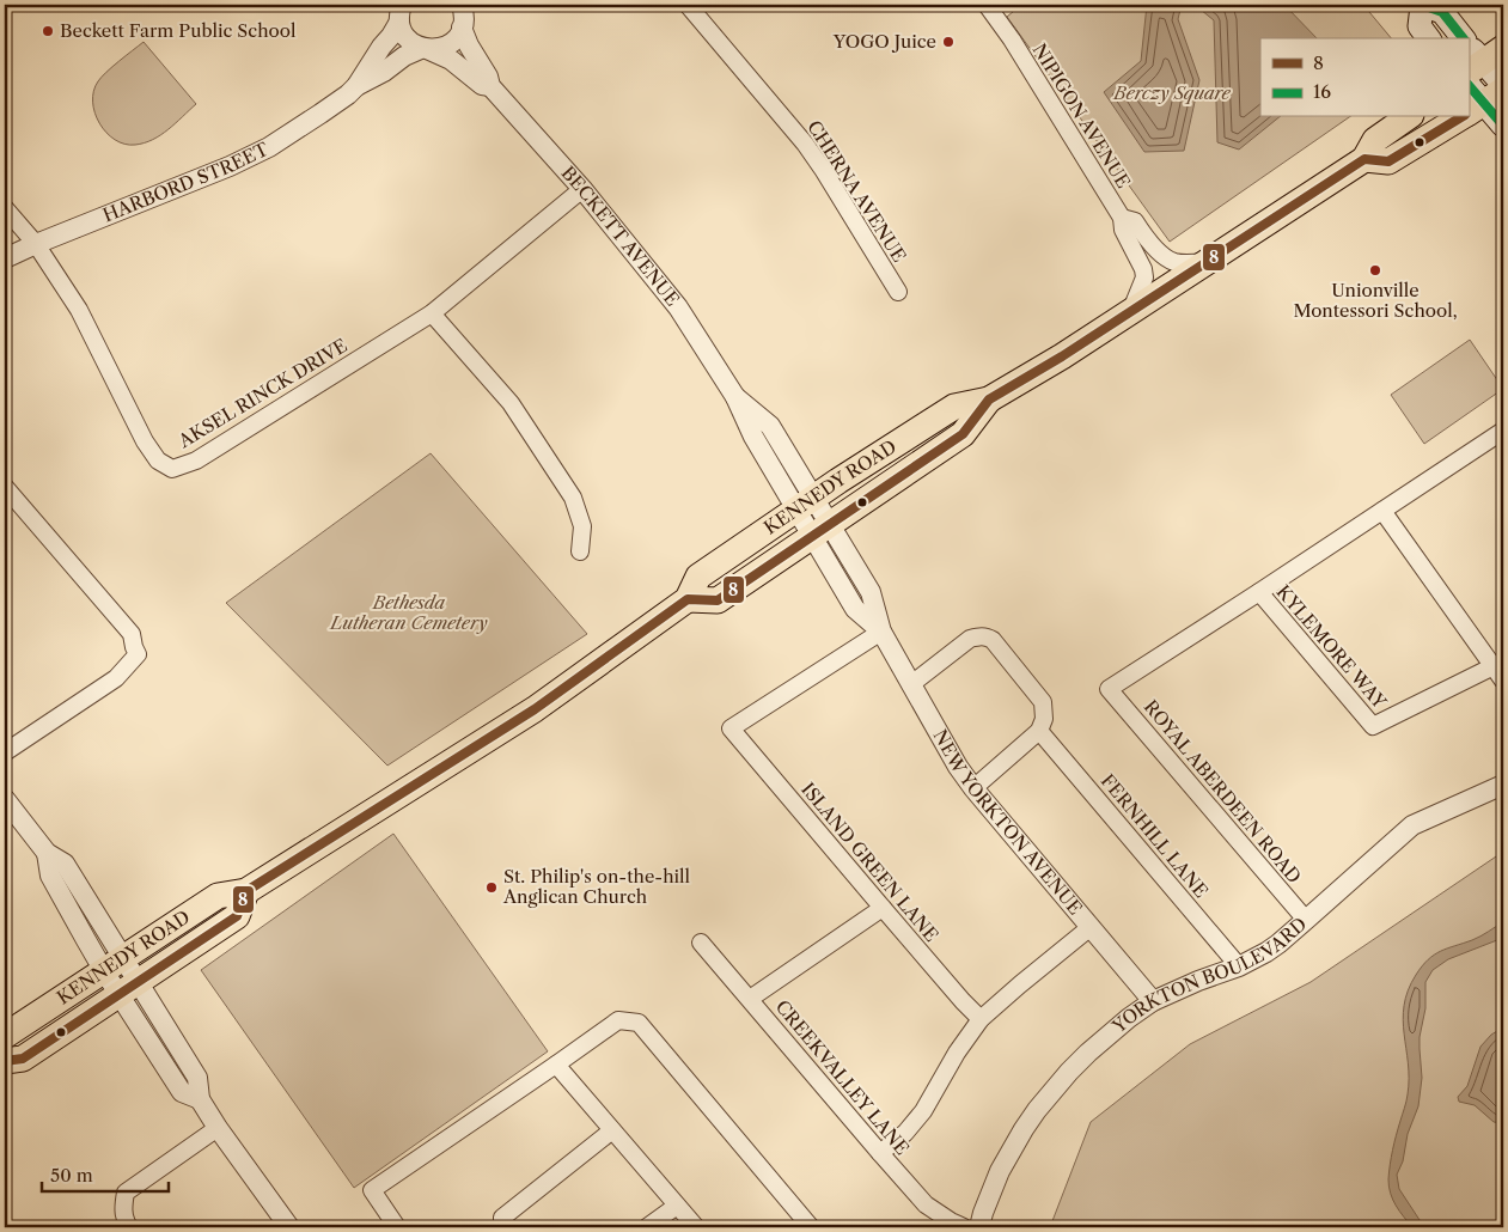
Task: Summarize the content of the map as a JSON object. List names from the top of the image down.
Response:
{
  "streets": {
    "main road": ["KENNEDY ROAD"],
    "street": [
      "NIPIGON AVENUE",
      "HARBORD STREET",
      "CHERNA AVENUE",
      "BECKETT AVENUE",
      "AKSEL RINCK DRIVE",
      "KYLEMORE WAY",
      "ROYAL ABERDEEN ROAD",
      "NEW YORKTON AVENUE",
      "FERNHILL LANE",
      "ISLAND GREEN LANE",
      "YORKTON BOULEVARD",
      "CREEKVALLEY LANE"
    ]
  },
  "crossings": [
    ["NIPIGON AVENUE", "KENNEDY ROAD"],
    ["HARBORD STREET", "BECKETT AVENUE"],
    ["HARBORD STREET", "AKSEL RINCK DRIVE"],
    ["BECKETT AVENUE", "AKSEL RINCK DRIVE"],
    ["BECKETT AVENUE", "KENNEDY ROAD"],
    ["BECKETT AVENUE", "NEW YORKTON AVENUE"],
    ["KENNEDY ROAD", "NEW YORKTON AVENUE"],
    ["KYLEMORE WAY", "ROYAL ABERDEEN ROAD"],
    ["ROYAL ABERDEEN ROAD", "YORKTON BOULEVARD"],
    ["NEW YORKTON AVENUE", "ISLAND GREEN LANE"],
    ["NEW YORKTON AVENUE", "YORKTON BOULEVARD"],
    ["FERNHILL LANE", "YORKTON BOULEVARD"]
  ],
  "parks": ["Berczy Square", "Bethesda Lutheran Cemetery"],
  "places": [
    "Beckett Farm Public School",
    "YOGO Juice",
    "Unionville Montessori School,",
    "St. Philip's on-the-hill Anglican Church"
  ],
  "lines": ["transit line 16", "transit line 8"],
  "legend": ["8", "16"],
  "scale_bar": "50 m"
}
